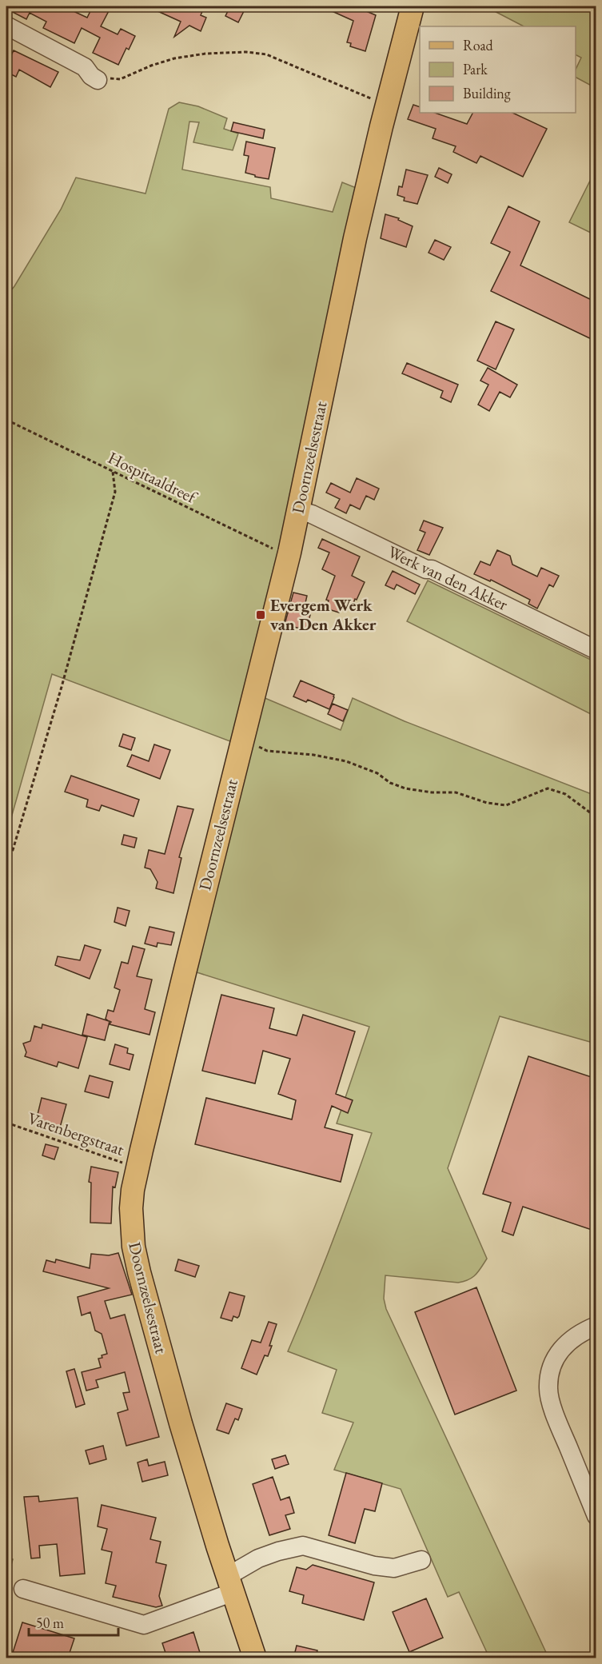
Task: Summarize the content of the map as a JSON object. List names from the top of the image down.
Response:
{
  "streets": {
    "main road": ["Doornzeelsestraat"],
    "street": ["Werk van den Akker"],
    "path": ["Hospitaaldreef", "Varenbergstraat"]
  },
  "crossings": [
    ["Doornzeelsestraat", "Hospitaaldreef"],
    ["Doornzeelsestraat", "Werk van den Akker"],
    ["Doornzeelsestraat", "Varenbergstraat"]
  ],
  "places": {
    "transit": ["Evergem Werk van Den Akker"]
  },
  "legend": ["Road", "Park", "Building"],
  "scale_bar": "50 m"
}
